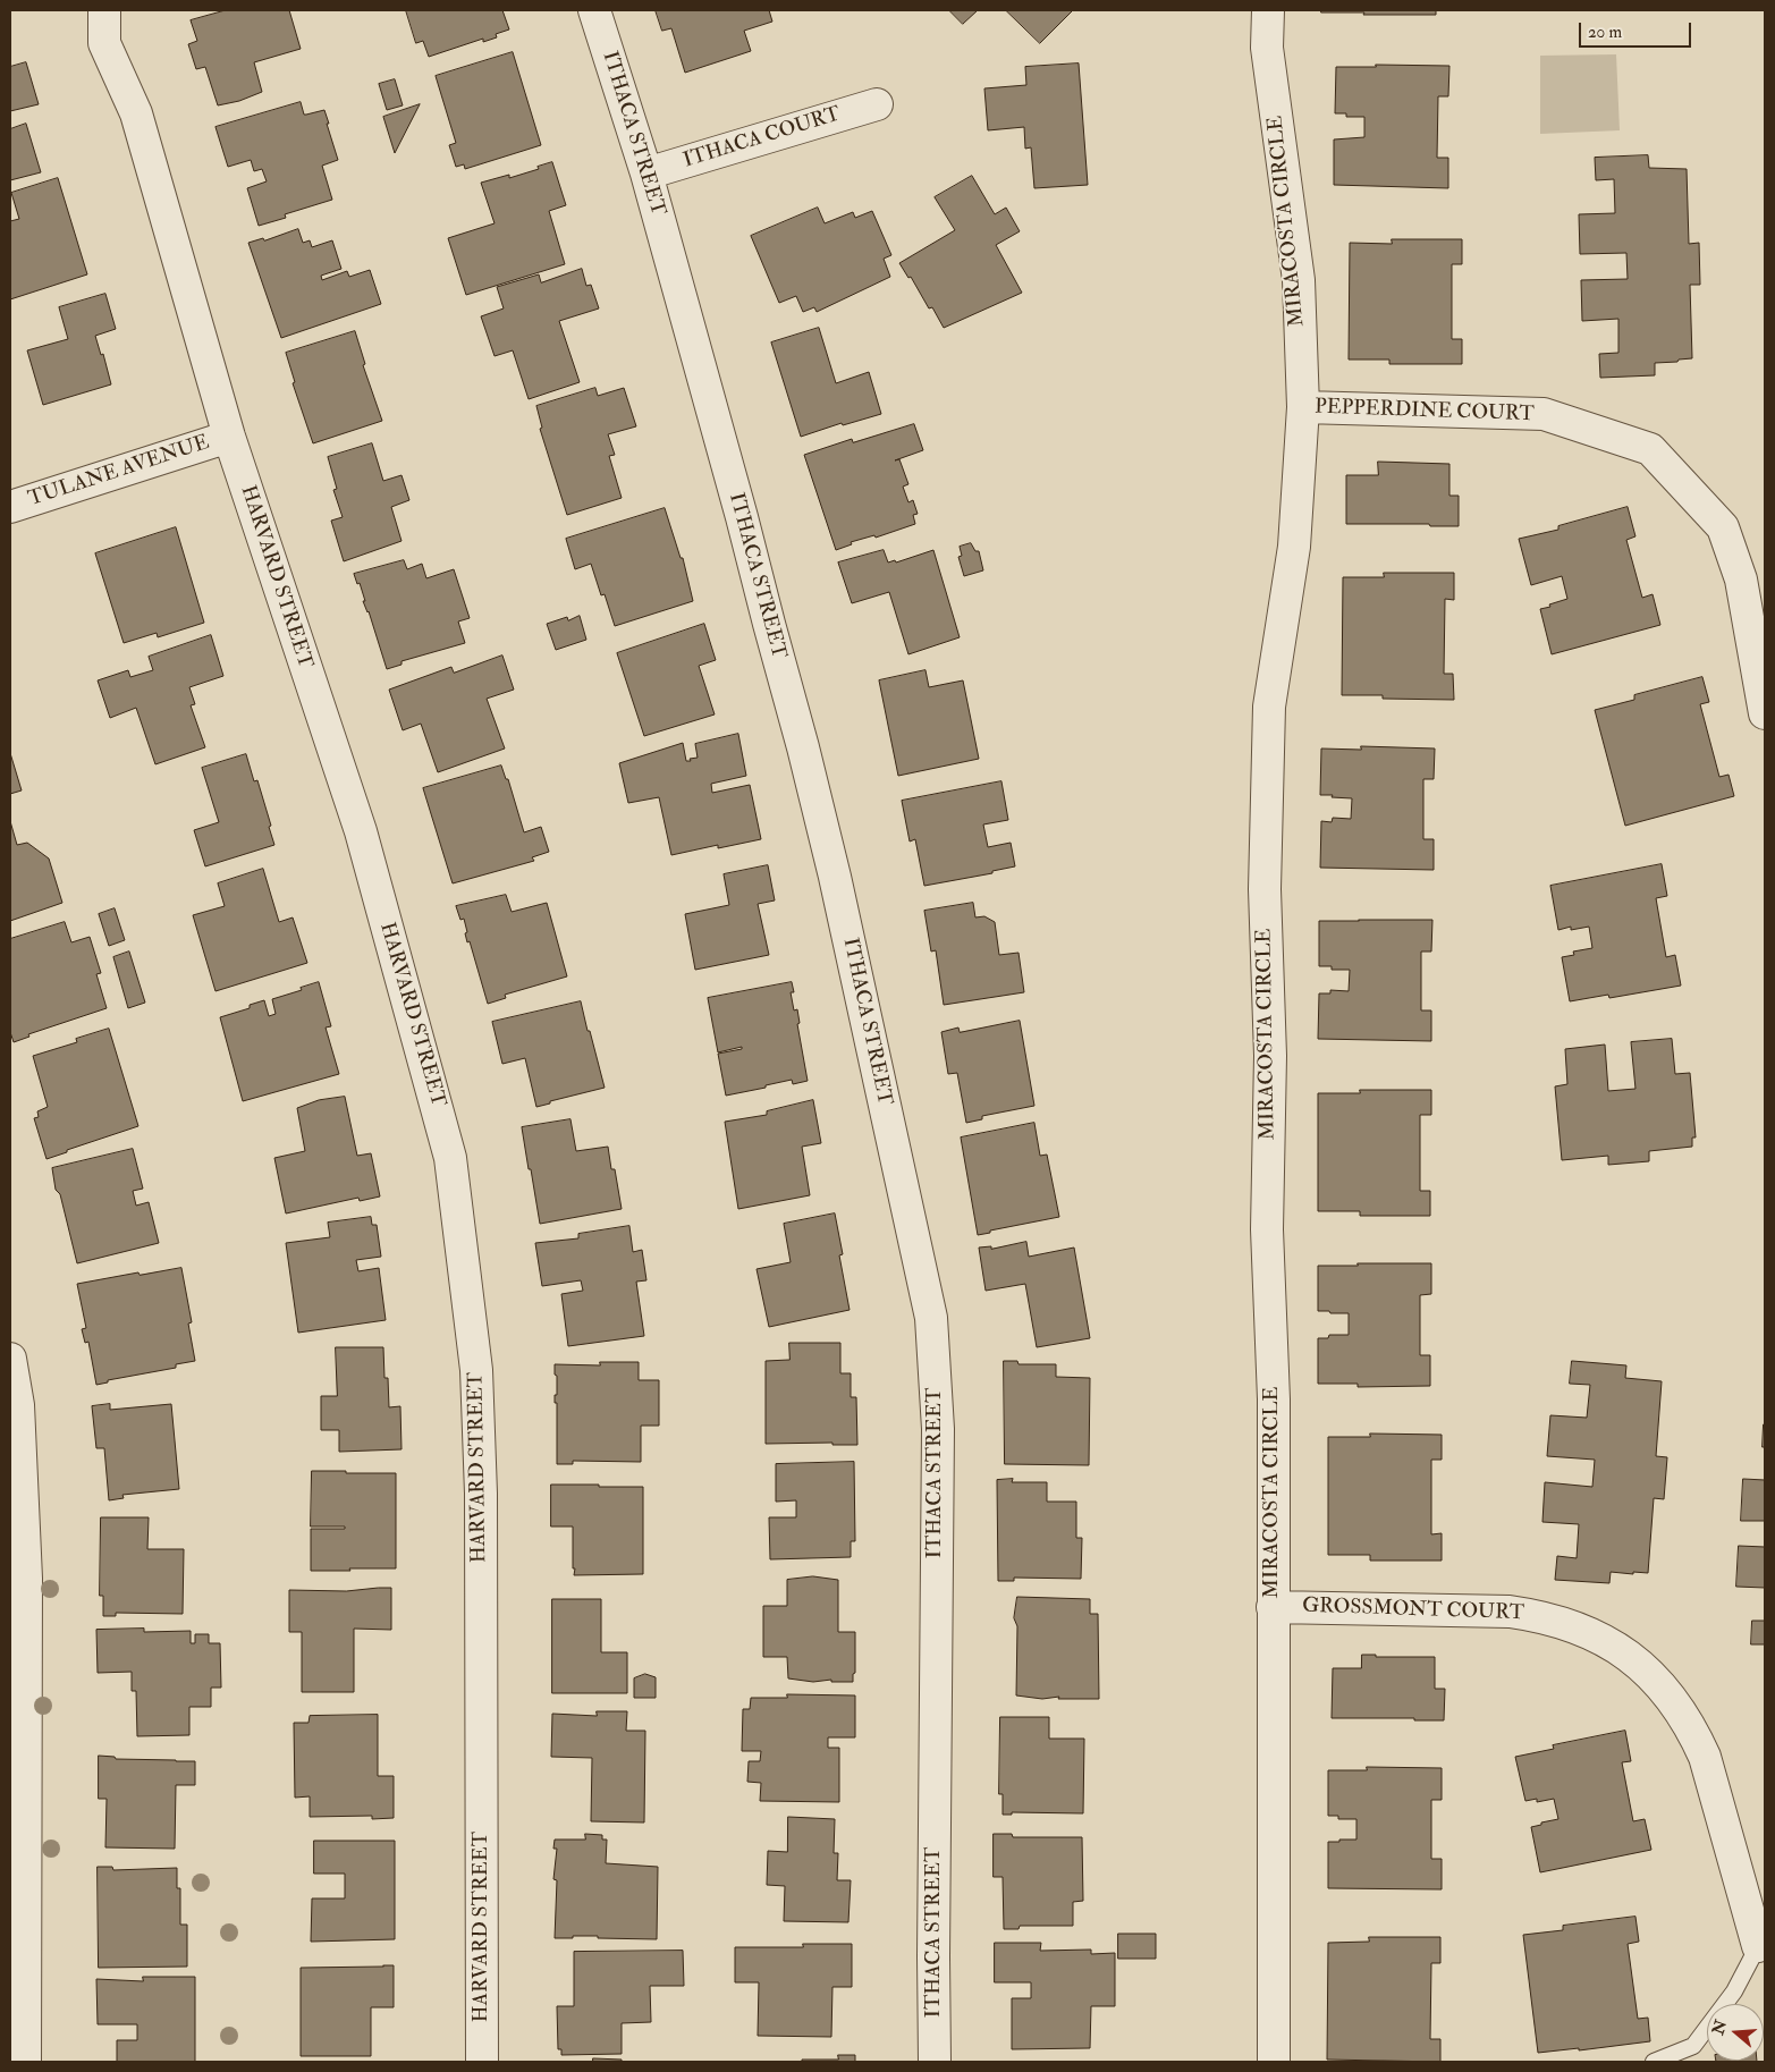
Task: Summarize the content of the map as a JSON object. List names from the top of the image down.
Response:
{
  "streets": {
    "street": [
      "ITHACA STREET",
      "ITHACA COURT",
      "MIRACOSTA CIRCLE",
      "PEPPERDINE COURT",
      "TULANE AVENUE",
      "HARVARD STREET",
      "GROSSMONT COURT"
    ]
  },
  "crossings": [
    ["ITHACA STREET", "ITHACA COURT"],
    ["MIRACOSTA CIRCLE", "PEPPERDINE COURT"],
    ["MIRACOSTA CIRCLE", "GROSSMONT COURT"],
    ["TULANE AVENUE", "HARVARD STREET"]
  ],
  "scale_bar": "20 m",
  "north": "left"
}
